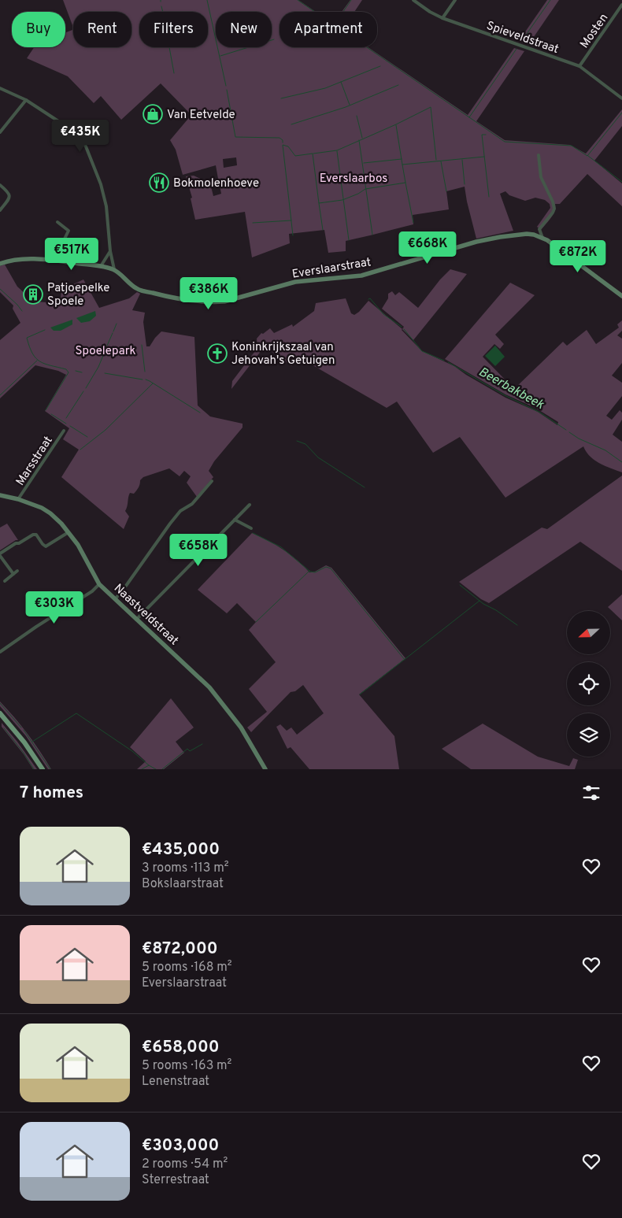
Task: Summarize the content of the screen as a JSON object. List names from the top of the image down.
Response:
{
  "streets": {
    "street": [
      "Mosten",
      "Spieveldstraat",
      "Everslaarstraat",
      "Marsstraat",
      "Naastveldstraat"
    ]
  },
  "crossings": [
    ["Mosten", "Spieveldstraat"],
    ["Marsstraat", "Naastveldstraat"]
  ],
  "water": ["Beerbakbeek"],
  "parks": ["Everslaarbos", "Spoelepark"],
  "places": {
    "shop": ["Van Eetvelde"],
    "restaurant": ["Bokmolenhoeve"],
    "building": ["Patjoepelke Spoele"],
    "church": ["Koninkrijkszaal van Jehovah's Getuigen"]
  },
  "north": "left",
  "page": {
    "chip": [
      "Buy",
      "Rent",
      "Filters",
      "New",
      "Apartment"
    ],
    "price": [
      "€435K",
      "€668K",
      "€517K",
      "€872K",
      "€386K",
      "€658K",
      "€303K"
    ],
    "heading": "7 homes",
    "list": [
      {
        "name": "€435,000",
        "note": "3 rooms · 113 m² · Bokslaarstraat"
      },
      {
        "name": "€872,000",
        "note": "5 rooms · 168 m² · Everslaarstraat"
      },
      {
        "name": "€658,000",
        "note": "5 rooms · 163 m² · Lenenstraat"
      },
      {
        "name": "€303,000",
        "note": "2 rooms · 54 m² · Sterrestraat"
      }
    ]
  }
}
